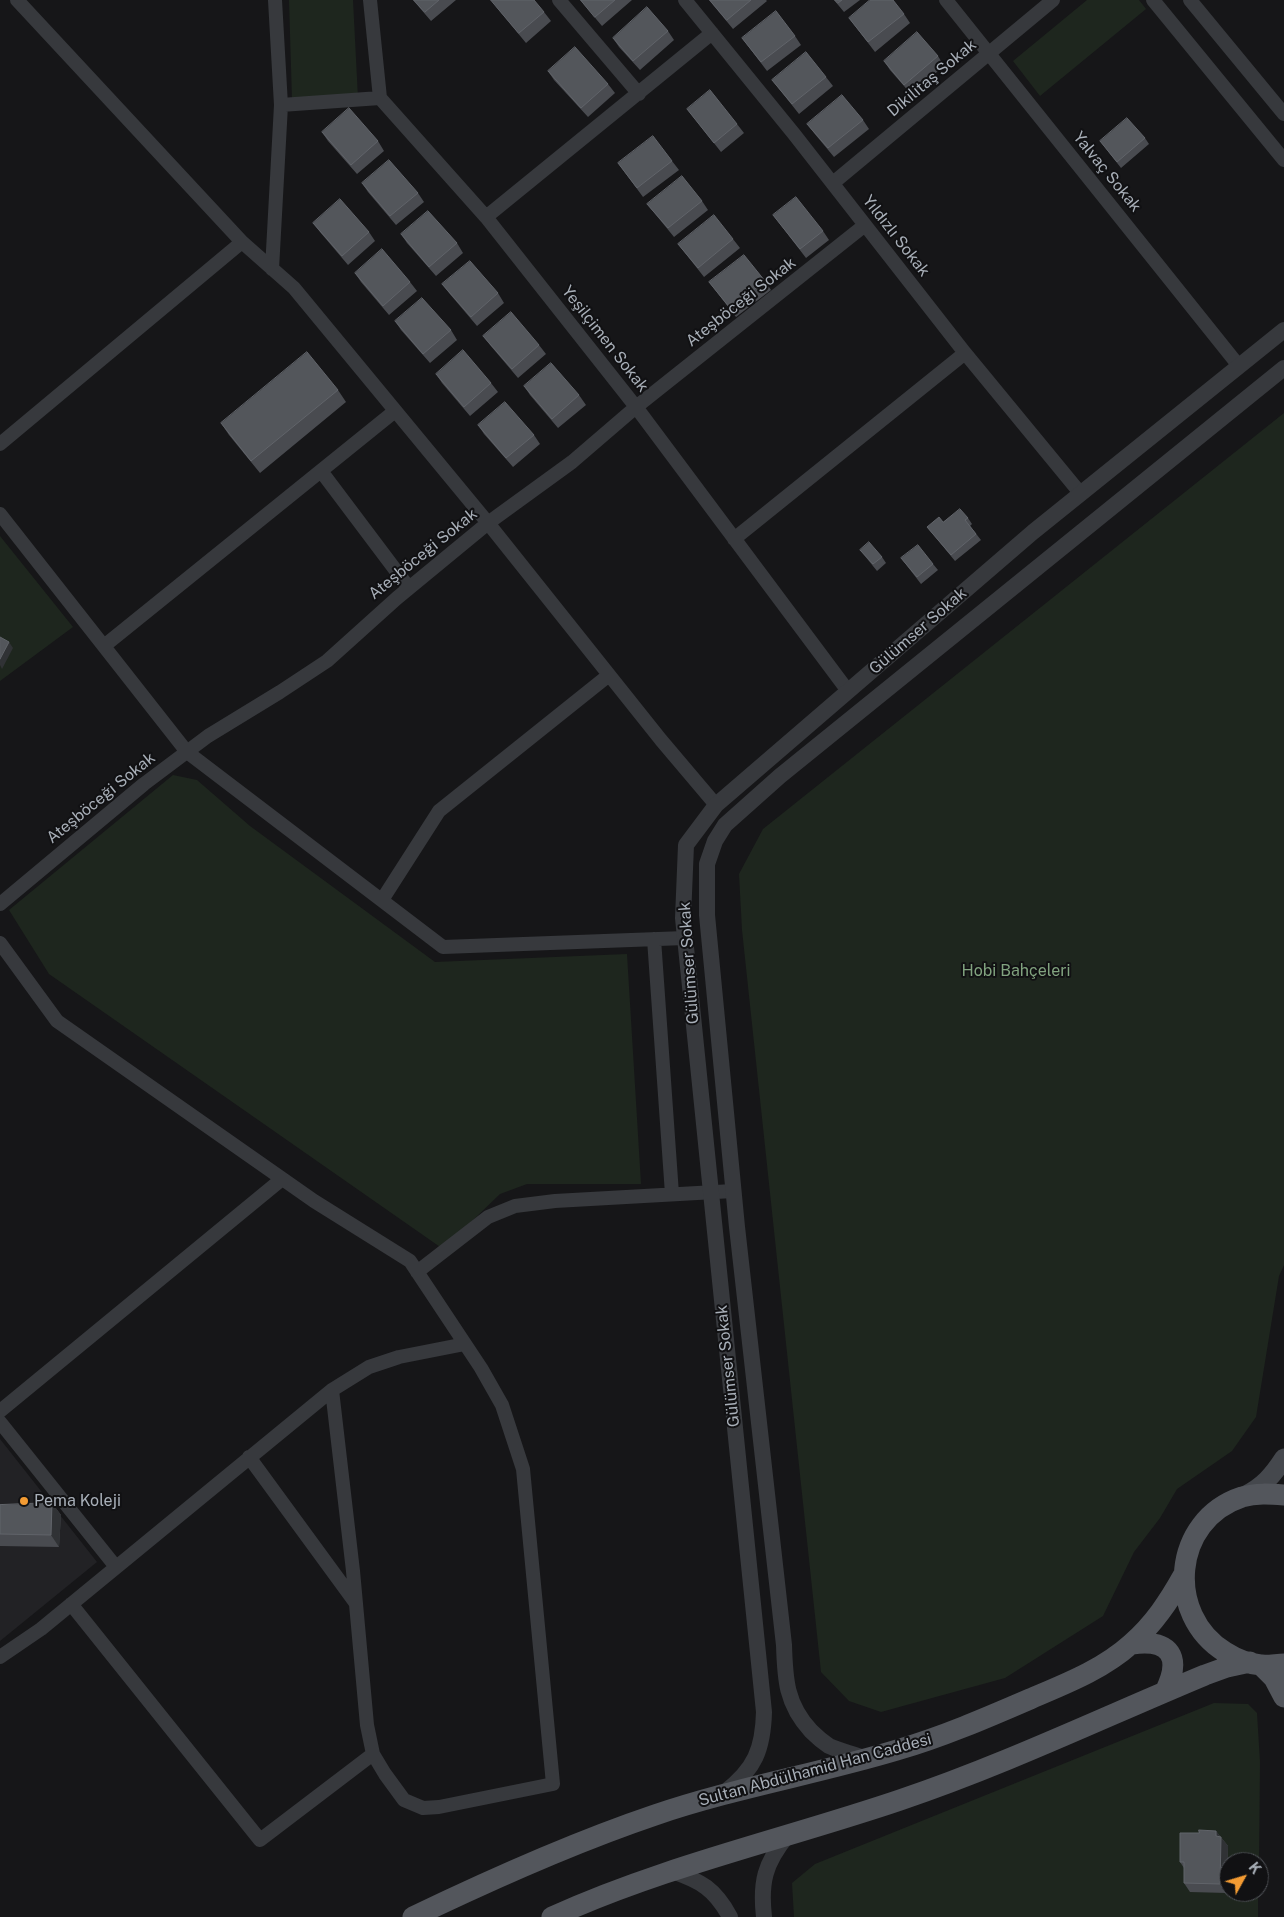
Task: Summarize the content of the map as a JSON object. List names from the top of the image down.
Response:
{
  "streets": {
    "main road": ["Sultan Abdülhamid Han Caddesi"],
    "street": [
      "Dikilitaş Sokak",
      "Yalvaç Sokak",
      "Yıldızlı Sokak",
      "Ateşböceği Sokak",
      "Yeşilçimen Sokak",
      "Gülümser Sokak"
    ]
  },
  "crossings": [
    ["Dikilitaş Sokak", "Yalvaç Sokak"],
    ["Dikilitaş Sokak", "Yıldızlı Sokak"],
    ["Yalvaç Sokak", "Gülümser Sokak"],
    ["Yıldızlı Sokak", "Ateşböceği Sokak"],
    ["Yıldızlı Sokak", "Gülümser Sokak"],
    ["Ateşböceği Sokak", "Yeşilçimen Sokak"],
    ["Yeşilçimen Sokak", "Gülümser Sokak"],
    ["Gülümser Sokak", "Sultan Abdülhamid Han Caddesi"]
  ],
  "parks": ["Hobi Bahçeleri"],
  "places": ["Pema Koleji"],
  "north": "top right"
}
